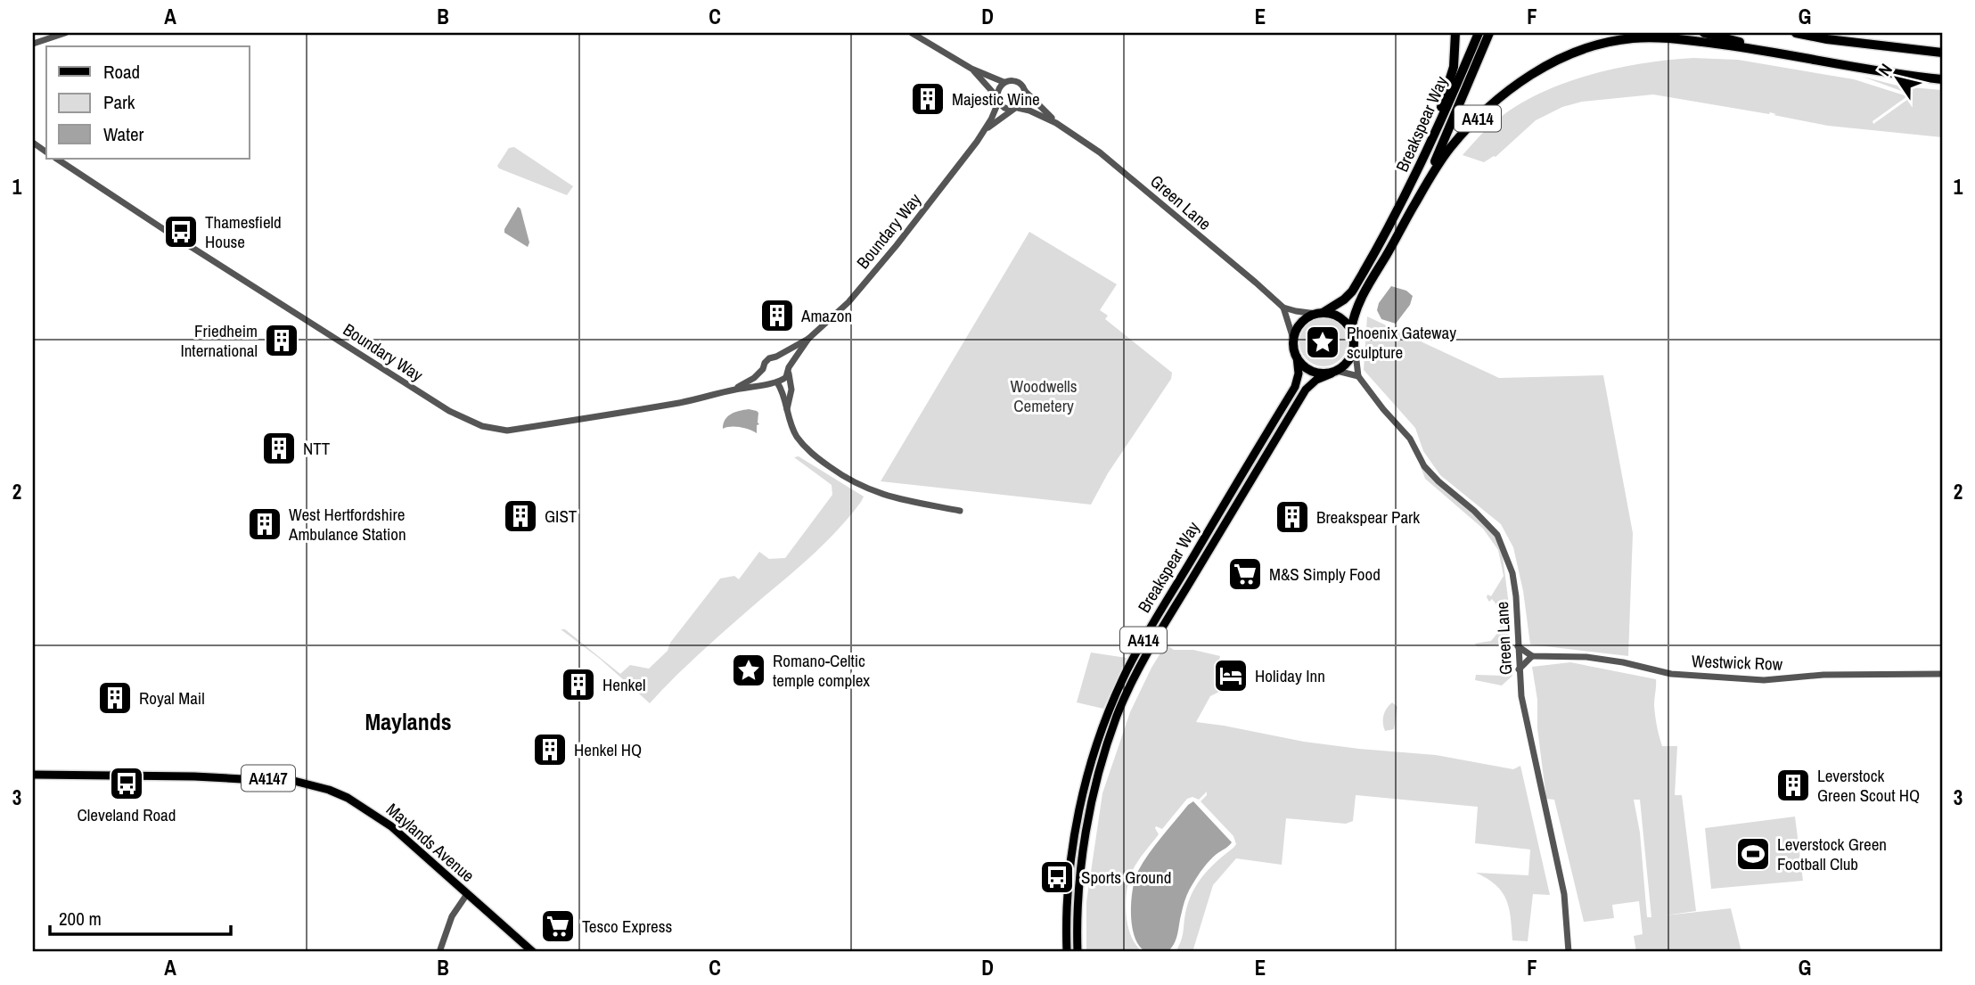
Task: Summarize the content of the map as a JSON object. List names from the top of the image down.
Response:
{
  "streets": {
    "highway": ["A414", "Breakspear Way"],
    "main road": ["A4147", "Maylands Avenue"],
    "street": ["Green Lane", "Boundary Way", "Westwick Row"]
  },
  "crossings": [
    ["A414", "Breakspear Way"],
    ["Breakspear Way", "Green Lane"],
    ["Green Lane", "Boundary Way"]
  ],
  "districts": ["Maylands"],
  "parks": ["Woodwells Cemetery"],
  "places": {
    "building": [
      "Majestic Wine",
      "Amazon",
      "Friedheim International",
      "NTT",
      "GIST",
      "Breakspear Park",
      "West Hertfordshire Ambulance Station",
      "Henkel",
      "Royal Mail",
      "Henkel HQ",
      "Leverstock Green Scout HQ"
    ],
    "bus stop": ["Thamesfield House", "Cleveland Road", "Sports Ground"],
    "place": ["Phoenix Gateway sculpture", "Romano-Celtic temple complex"],
    "supermarket": ["M&S Simply Food", "Tesco Express"],
    "hotel": ["Holiday Inn"],
    "sports": ["Leverstock Green Football Club"]
  },
  "legend": ["Road", "Park", "Water"],
  "scale_bar": "200 m",
  "north": "top left",
  "grid": {
    "columns": [
      "A",
      "B",
      "C",
      "D",
      "E",
      "F",
      "G"
    ],
    "rows": ["1", "2", "3"]
  }
}
